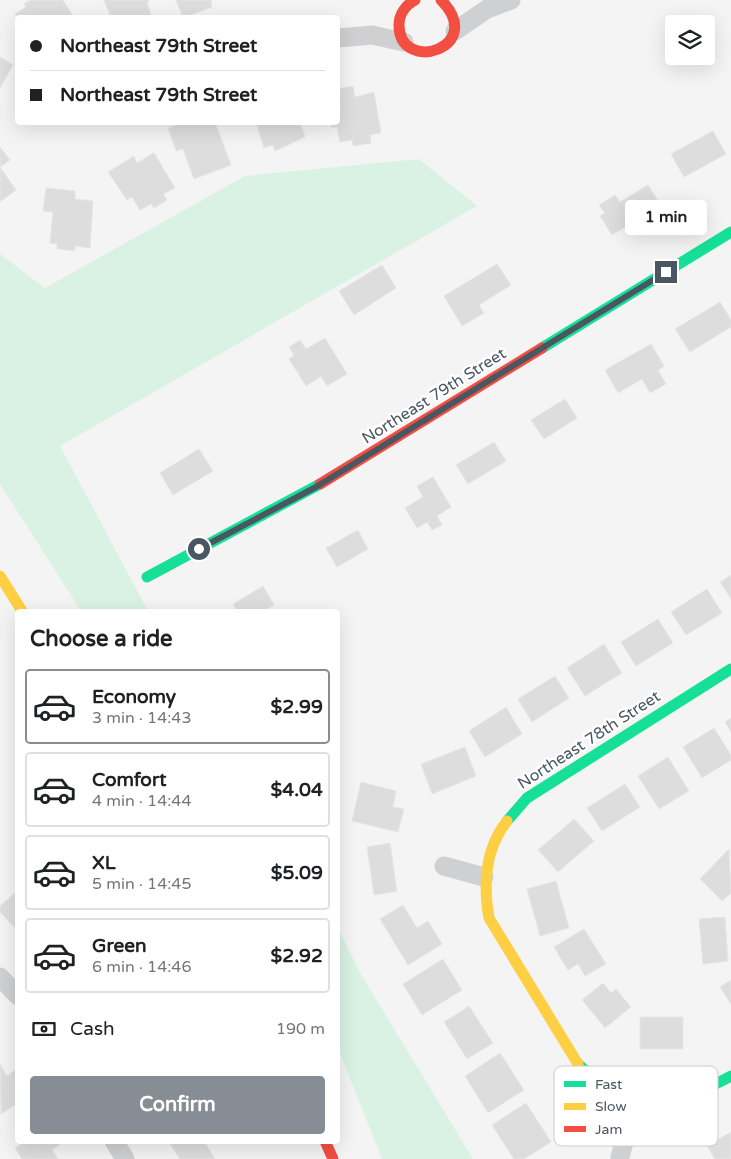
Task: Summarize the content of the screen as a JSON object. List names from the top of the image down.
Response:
{
  "streets": {
    "street": ["Northeast 79th Street", "Northeast 78th Street"]
  },
  "legend": ["Fast", "Slow", "Jam"],
  "page": {
    "banner": ["Northeast 79th Street", "Northeast 79th Street"],
    "bubble": "1 min",
    "heading": "Choose a ride",
    "list": [
      {
        "name": "Economy",
        "note": "3 min · 14:43",
        "value": "$2.99"
      },
      {
        "name": "Comfort",
        "note": "4 min · 14:44",
        "value": "$4.04"
      },
      {
        "name": "XL",
        "note": "5 min · 14:45",
        "value": "$5.09"
      },
      {
        "name": "Green",
        "note": "6 min · 14:46",
        "value": "$2.92"
      }
    ],
    "pay": ["Cash", "190 m"],
    "buttons": "Confirm"
  }
}
